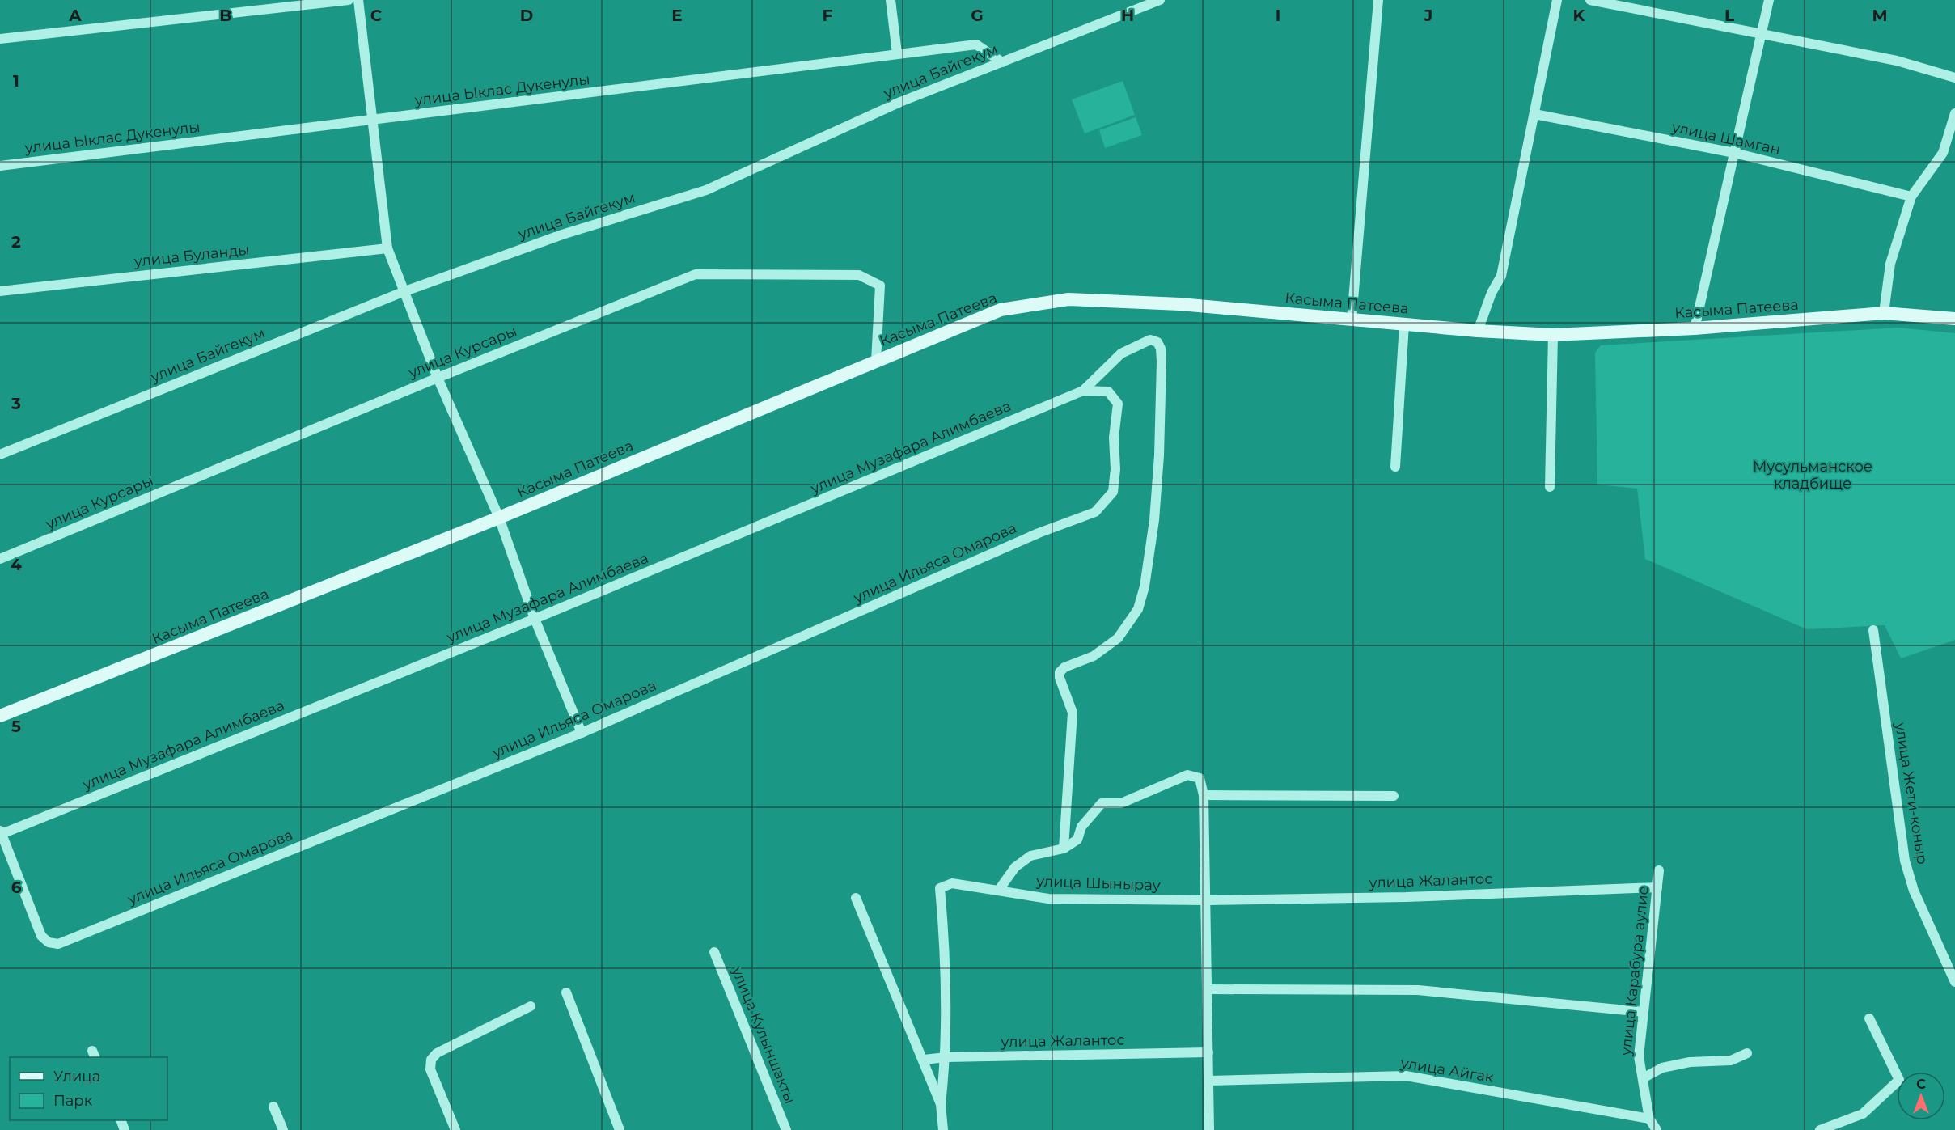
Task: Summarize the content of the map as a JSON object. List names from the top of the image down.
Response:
{
  "streets": {
    "main road": ["Касыма Патеева"],
    "street": [
      "улица Байгекум",
      "улица Ыклас Дукенулы",
      "улица Шамган",
      "улица Буланды",
      "улица Курсары",
      "улица Музафара Алимбаева",
      "улица Ильяса Омарова",
      "улица Жети-коныр",
      "улица Жалантос",
      "улица Шынырау",
      "улица Карабура аулие",
      "улица Кулыншакты",
      "улица Айгак"
    ]
  },
  "crossings": [
    ["улица Байгекум", "улица Ыклас Дукенулы"],
    ["Касыма Патеева", "улица Курсары"],
    ["улица Музафара Алимбаева", "улица Ильяса Омарова"],
    ["улица Жалантос", "улица Шынырау"],
    ["улица Жалантос", "улица Карабура аулие"],
    ["улица Карабура аулие", "улица Айгак"]
  ],
  "parks": ["Мусульманское кладбище"],
  "legend": ["Улица", "Парк"],
  "north": "top",
  "grid": {
    "columns": [
      "A",
      "B",
      "C",
      "D",
      "E",
      "F",
      "G",
      "H",
      "I",
      "J",
      "K",
      "L",
      "M"
    ],
    "rows": [
      "1",
      "2",
      "3",
      "4",
      "5",
      "6"
    ]
  }
}
